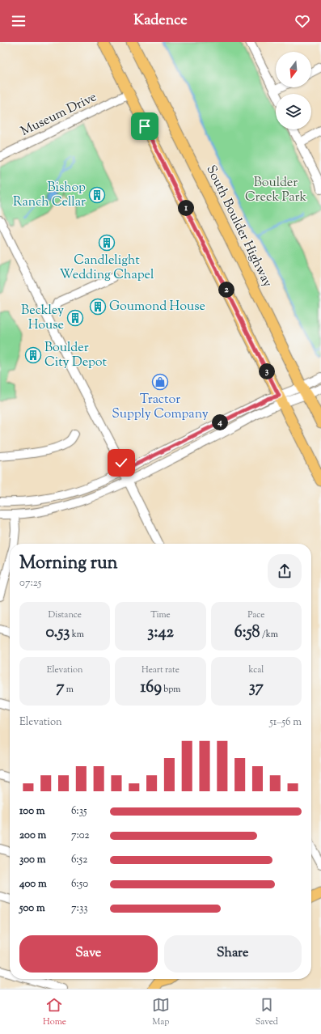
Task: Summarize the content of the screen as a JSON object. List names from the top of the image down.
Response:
{
  "streets": {
    "main road": ["South Boulder Highway"],
    "street": ["Museum Drive"]
  },
  "parks": ["Boulder Creek Park"],
  "places": {
    "building": [
      "Bishop Ranch Cellar",
      "Candlelight Wedding Chapel",
      "Goumond House",
      "Beckley House",
      "Boulder City Depot"
    ],
    "shop": ["Tractor Supply Company"]
  },
  "north": "bottom",
  "page": {
    "header": "Kadence",
    "pins": [
      "1",
      "2",
      "3",
      "4"
    ],
    "heading": ["Morning run", "07:25"],
    "stats": [
      ["Distance", "0.53 km"],
      ["Time", "3:42"],
      ["Pace", "6:58 /km"],
      ["Elevation", "7 m"],
      ["Heart rate", "169 bpm"],
      ["kcal", "37"]
    ],
    "chart": ["Elevation", "51–56 m"],
    "list": [
      {
        "name": "100 m",
        "note": "6:35"
      },
      {
        "name": "200 m",
        "note": "7:02"
      },
      {
        "name": "300 m",
        "note": "6:52"
      },
      {
        "name": "400 m",
        "note": "6:50"
      },
      {
        "name": "500 m",
        "note": "7:33"
      }
    ],
    "buttons": ["Save", "Share"],
    "tabs": ["Home", "Map", "Saved"]
  }
}
